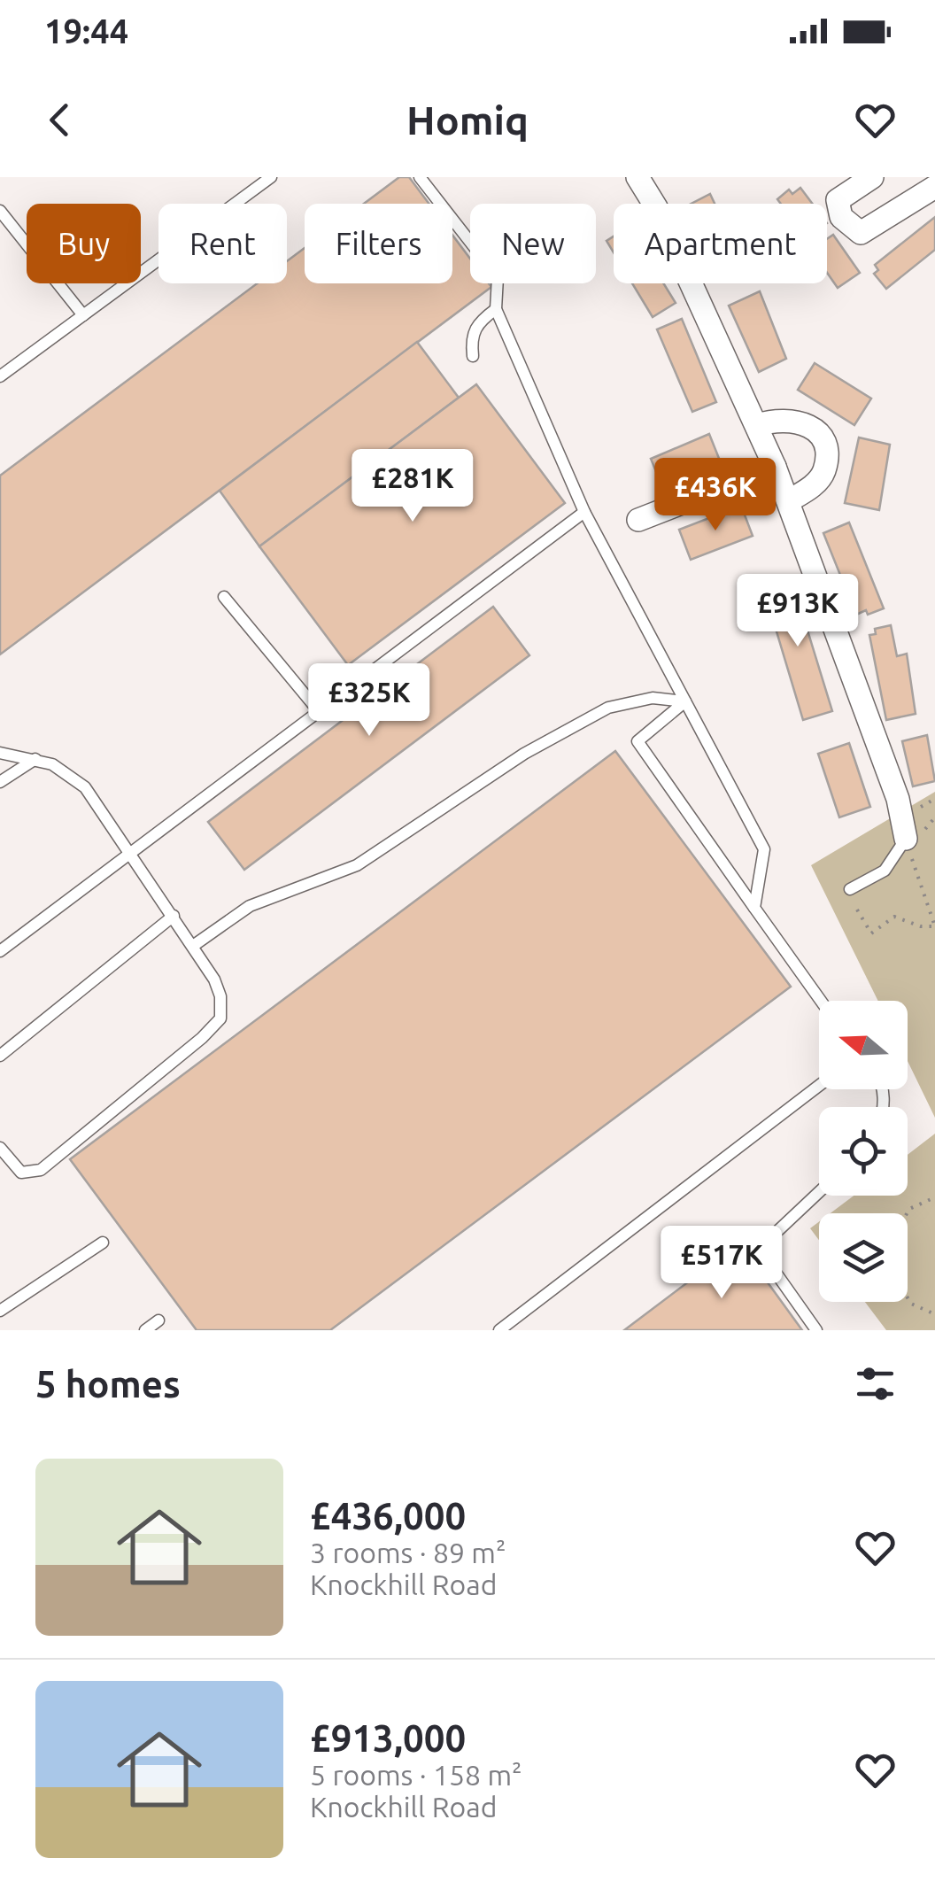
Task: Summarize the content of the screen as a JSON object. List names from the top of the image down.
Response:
{
  "north": "left",
  "page": {
    "status": "19:44",
    "header": "Homiq",
    "chip": [
      "Buy",
      "Rent",
      "Filters",
      "New",
      "Apartment"
    ],
    "price": [
      "£281K",
      "£436K",
      "£913K",
      "£325K",
      "£517K"
    ],
    "heading": "5 homes",
    "list": [
      {
        "name": "£436,000",
        "note": "3 rooms · 89 m² · Knockhill Road"
      },
      {
        "name": "£913,000",
        "note": "5 rooms · 158 m² · Knockhill Road"
      }
    ]
  }
}
